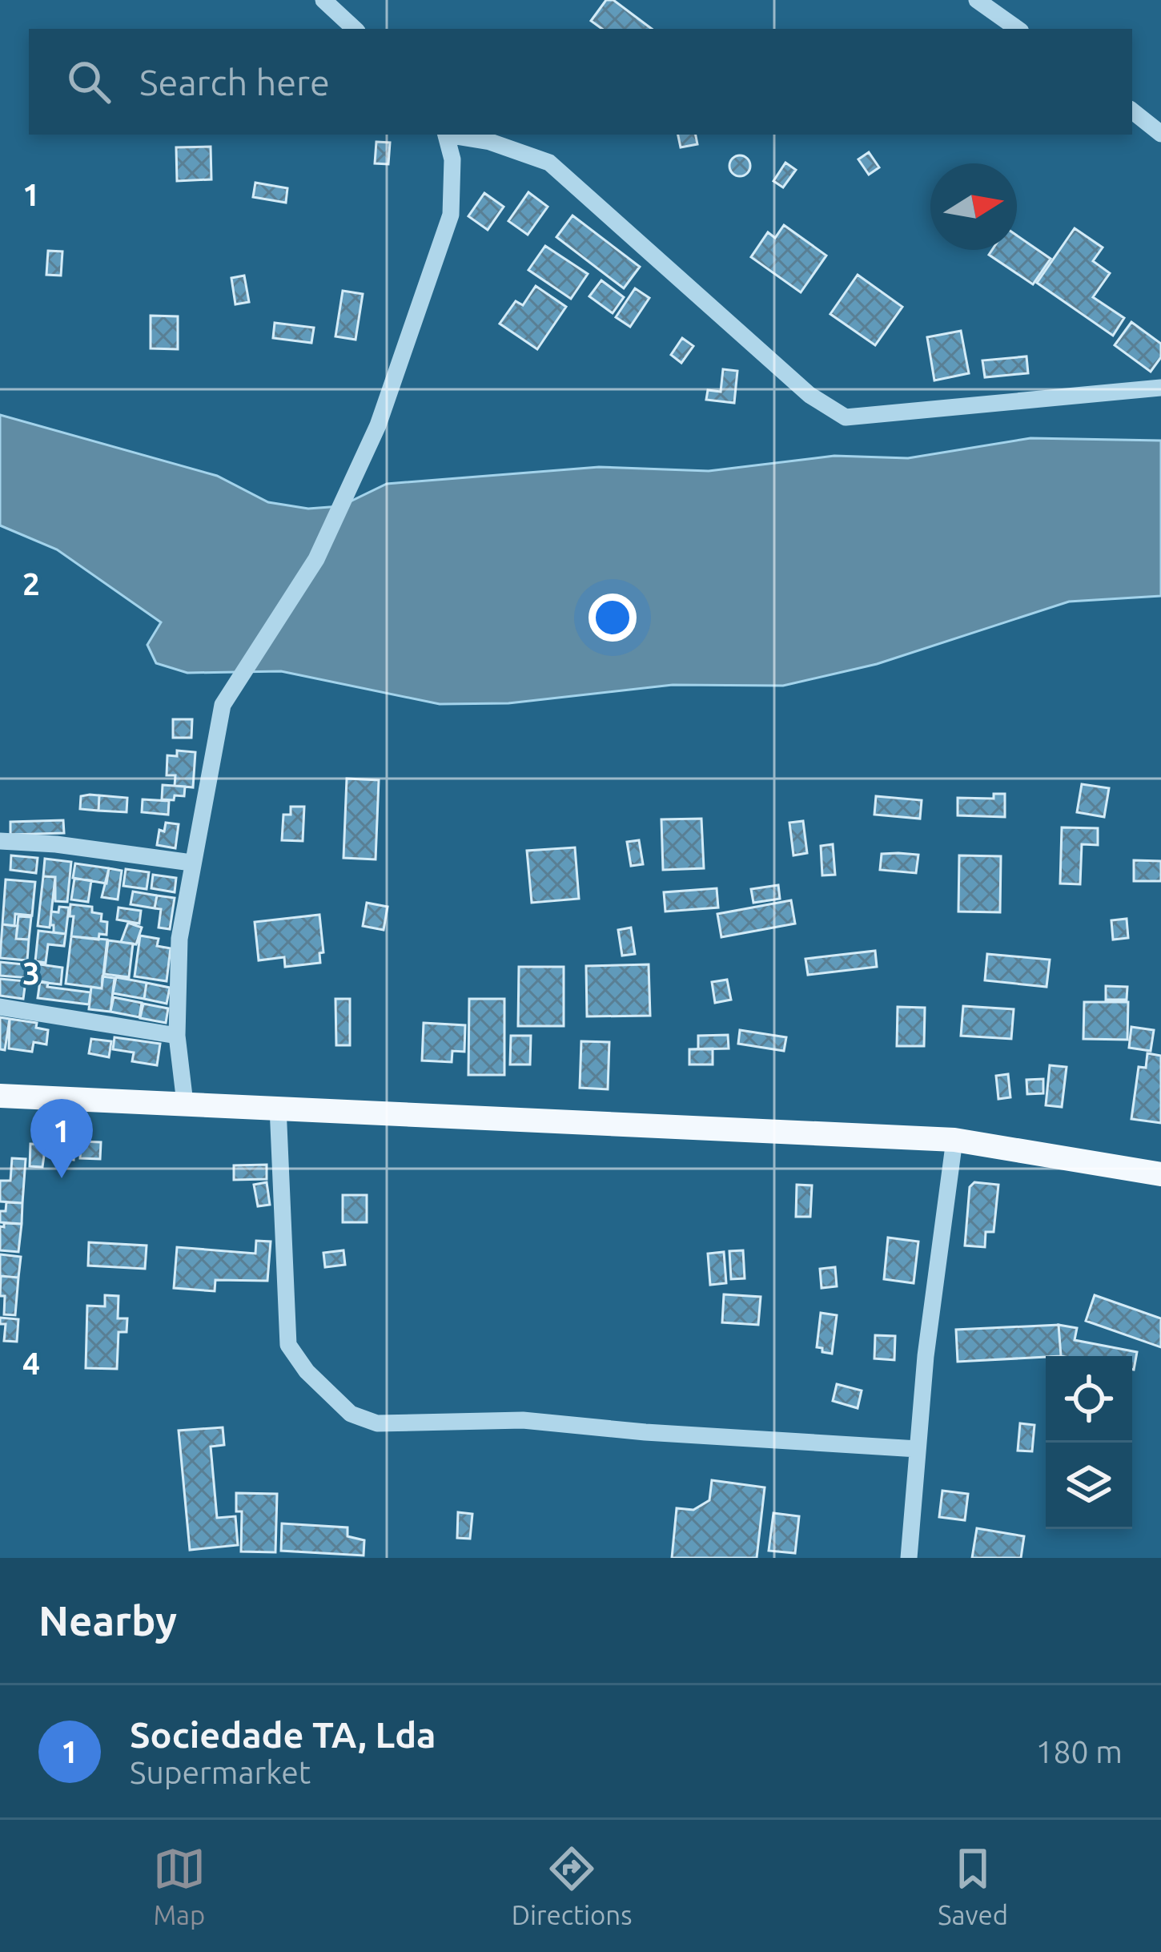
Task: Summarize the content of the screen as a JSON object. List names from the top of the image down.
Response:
{
  "north": "right",
  "page": {
    "search": "Search here",
    "pins": "1",
    "heading": "Nearby",
    "list": [
      {
        "mark": "1",
        "name": "Sociedade TA, Lda",
        "note": "Supermarket",
        "value": "180 m"
      }
    ],
    "nav": ["Map", "Directions", "Saved"]
  },
  "grid": {
    "rows": [
      "1",
      "2",
      "3",
      "4"
    ]
  }
}
